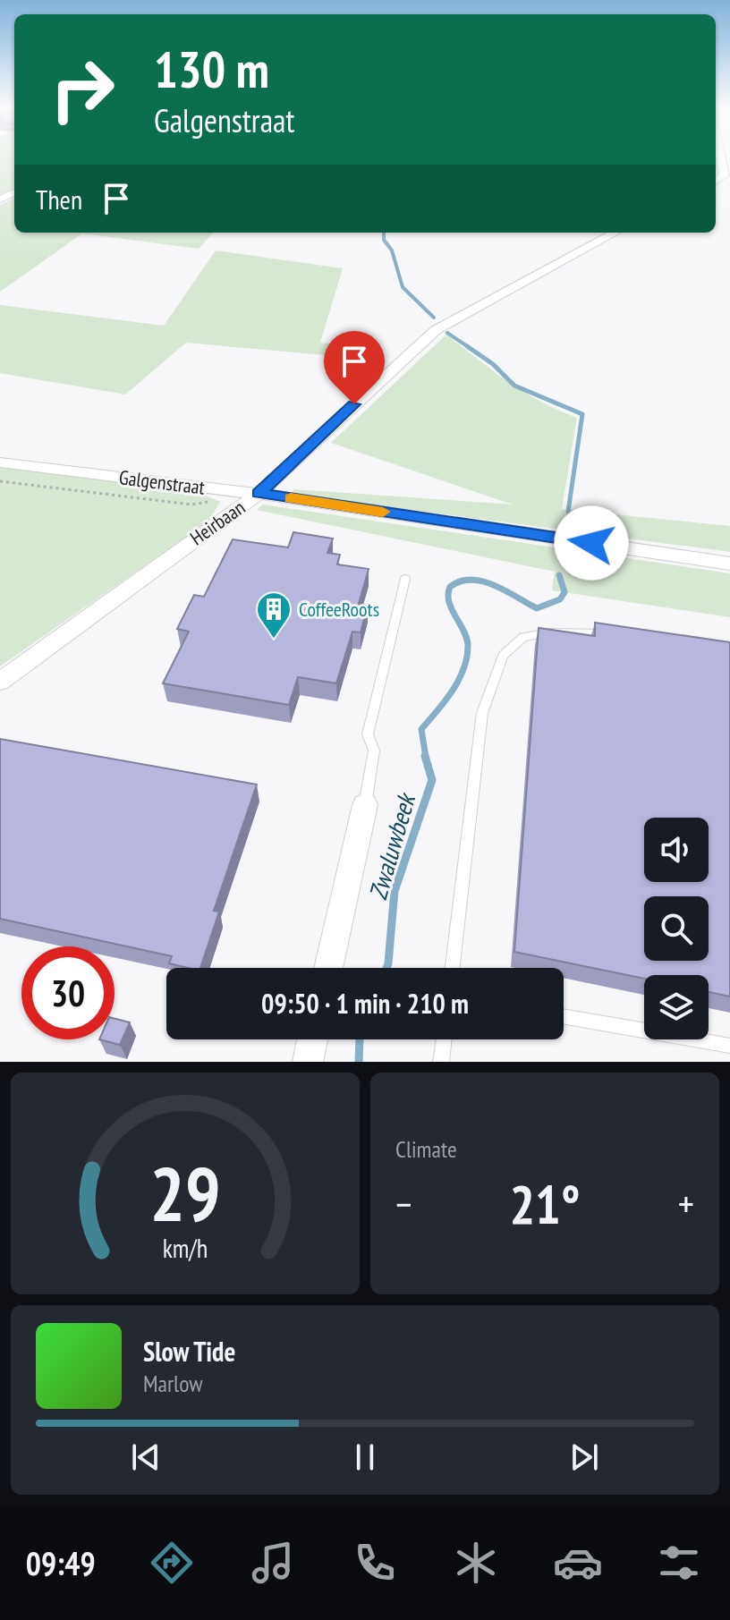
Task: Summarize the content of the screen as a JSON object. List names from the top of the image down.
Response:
{
  "streets": {
    "street": ["Galgenstraat", "Heirbaan"]
  },
  "crossings": [
    ["Galgenstraat", "Heirbaan"]
  ],
  "water": ["Zwaluwbeek"],
  "places": {
    "building": ["CoffeeRoots"]
  },
  "page": {
    "turn": ["130 m", "Galgenstraat"],
    "then": "Then",
    "limit": "30",
    "trip": "09:50 · 1 min · 210 m",
    "tile": "Climate",
    "heat": ["−", "21°", "+"],
    "song": ["Slow Tide", "Marlow"],
    "tabs": "09:49",
    "gauge": ["29", "km/h"]
  }
}
